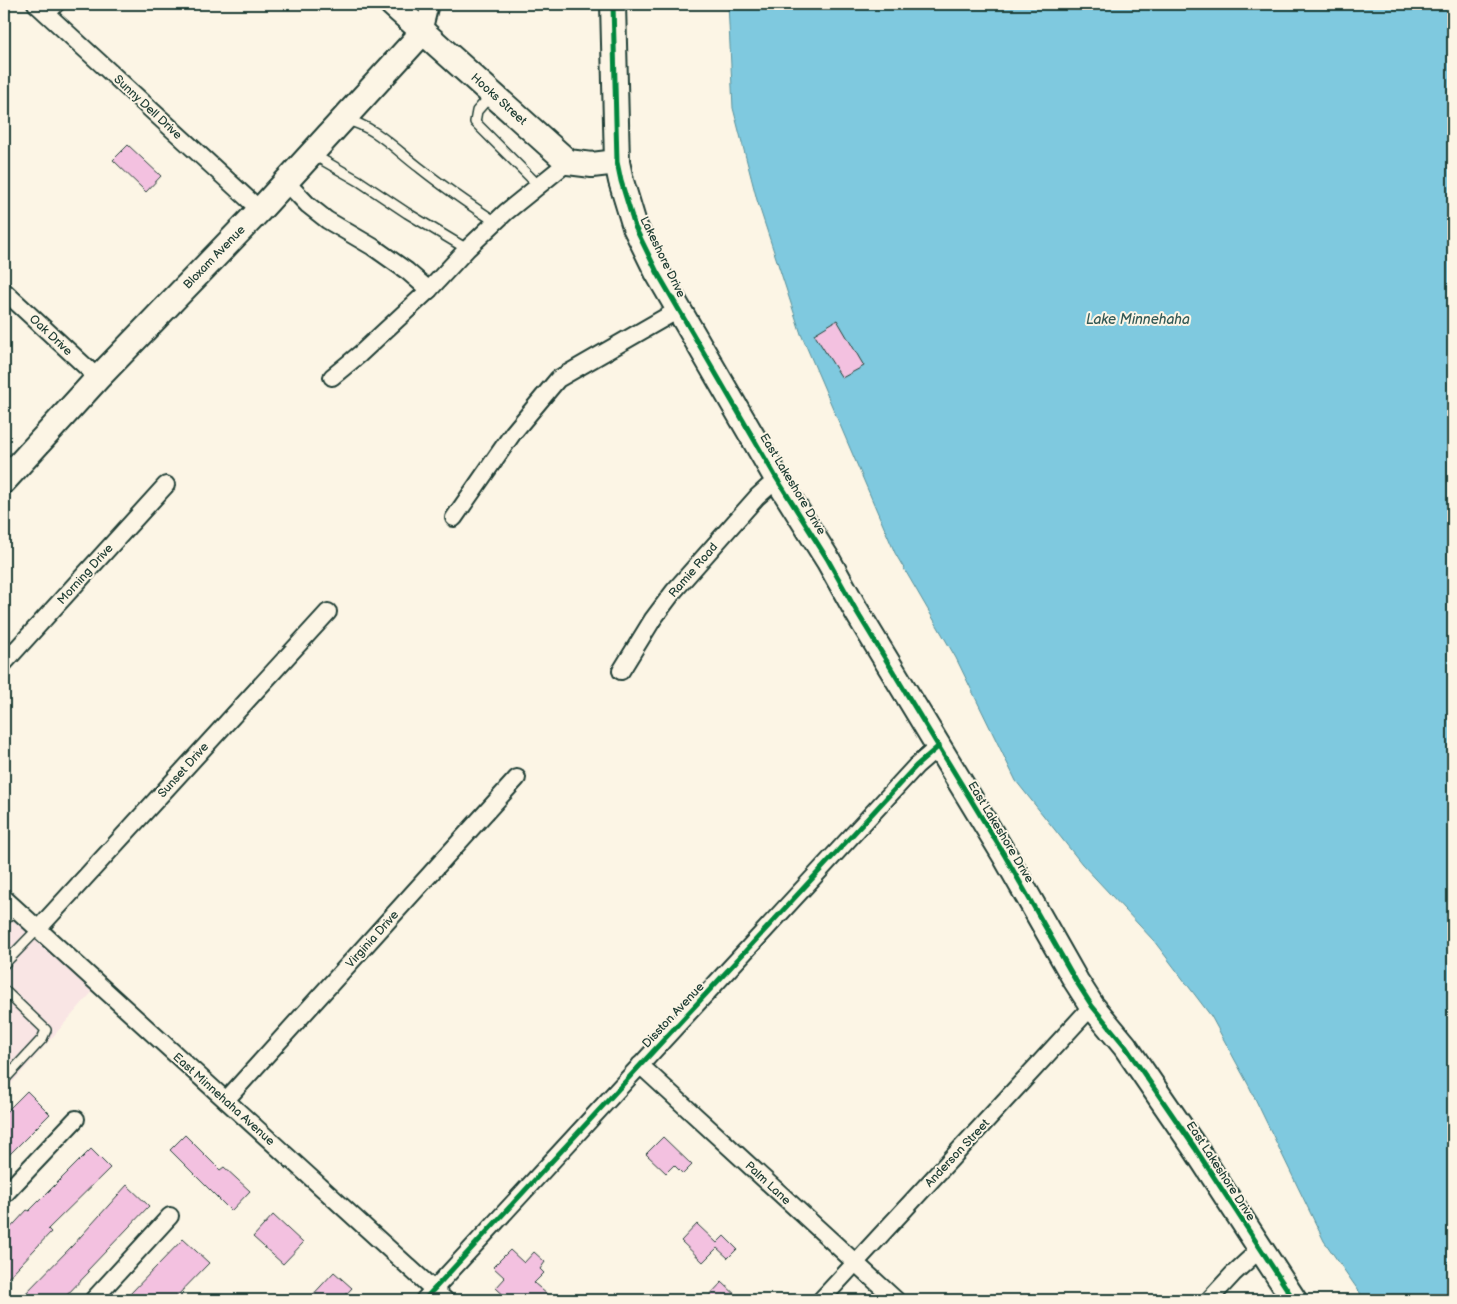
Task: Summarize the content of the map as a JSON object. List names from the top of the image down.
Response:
{
  "streets": {
    "street": [
      "Hooks Street",
      "Sunny Dell Drive",
      "Bloxam Avenue",
      "Lakeshore Drive",
      "Oak Drive",
      "East Lakeshore Drive",
      "Ramie Road",
      "Morning Drive",
      "Sunset Drive",
      "Virginia Drive",
      "Disston Avenue",
      "East Minnehaha Avenue",
      "Anderson Street",
      "Palm Lane"
    ]
  },
  "crossings": [
    ["Hooks Street", "Bloxam Avenue"],
    ["Sunny Dell Drive", "Bloxam Avenue"],
    ["Bloxam Avenue", "Oak Drive"],
    ["Lakeshore Drive", "East Lakeshore Drive"],
    ["East Lakeshore Drive", "Ramie Road"],
    ["East Lakeshore Drive", "Disston Avenue"],
    ["East Lakeshore Drive", "Anderson Street"],
    ["Sunset Drive", "East Minnehaha Avenue"],
    ["Virginia Drive", "East Minnehaha Avenue"],
    ["Disston Avenue", "East Minnehaha Avenue"],
    ["Disston Avenue", "Palm Lane"],
    ["Anderson Street", "Palm Lane"]
  ],
  "water": ["Lake Minnehaha"]
}
